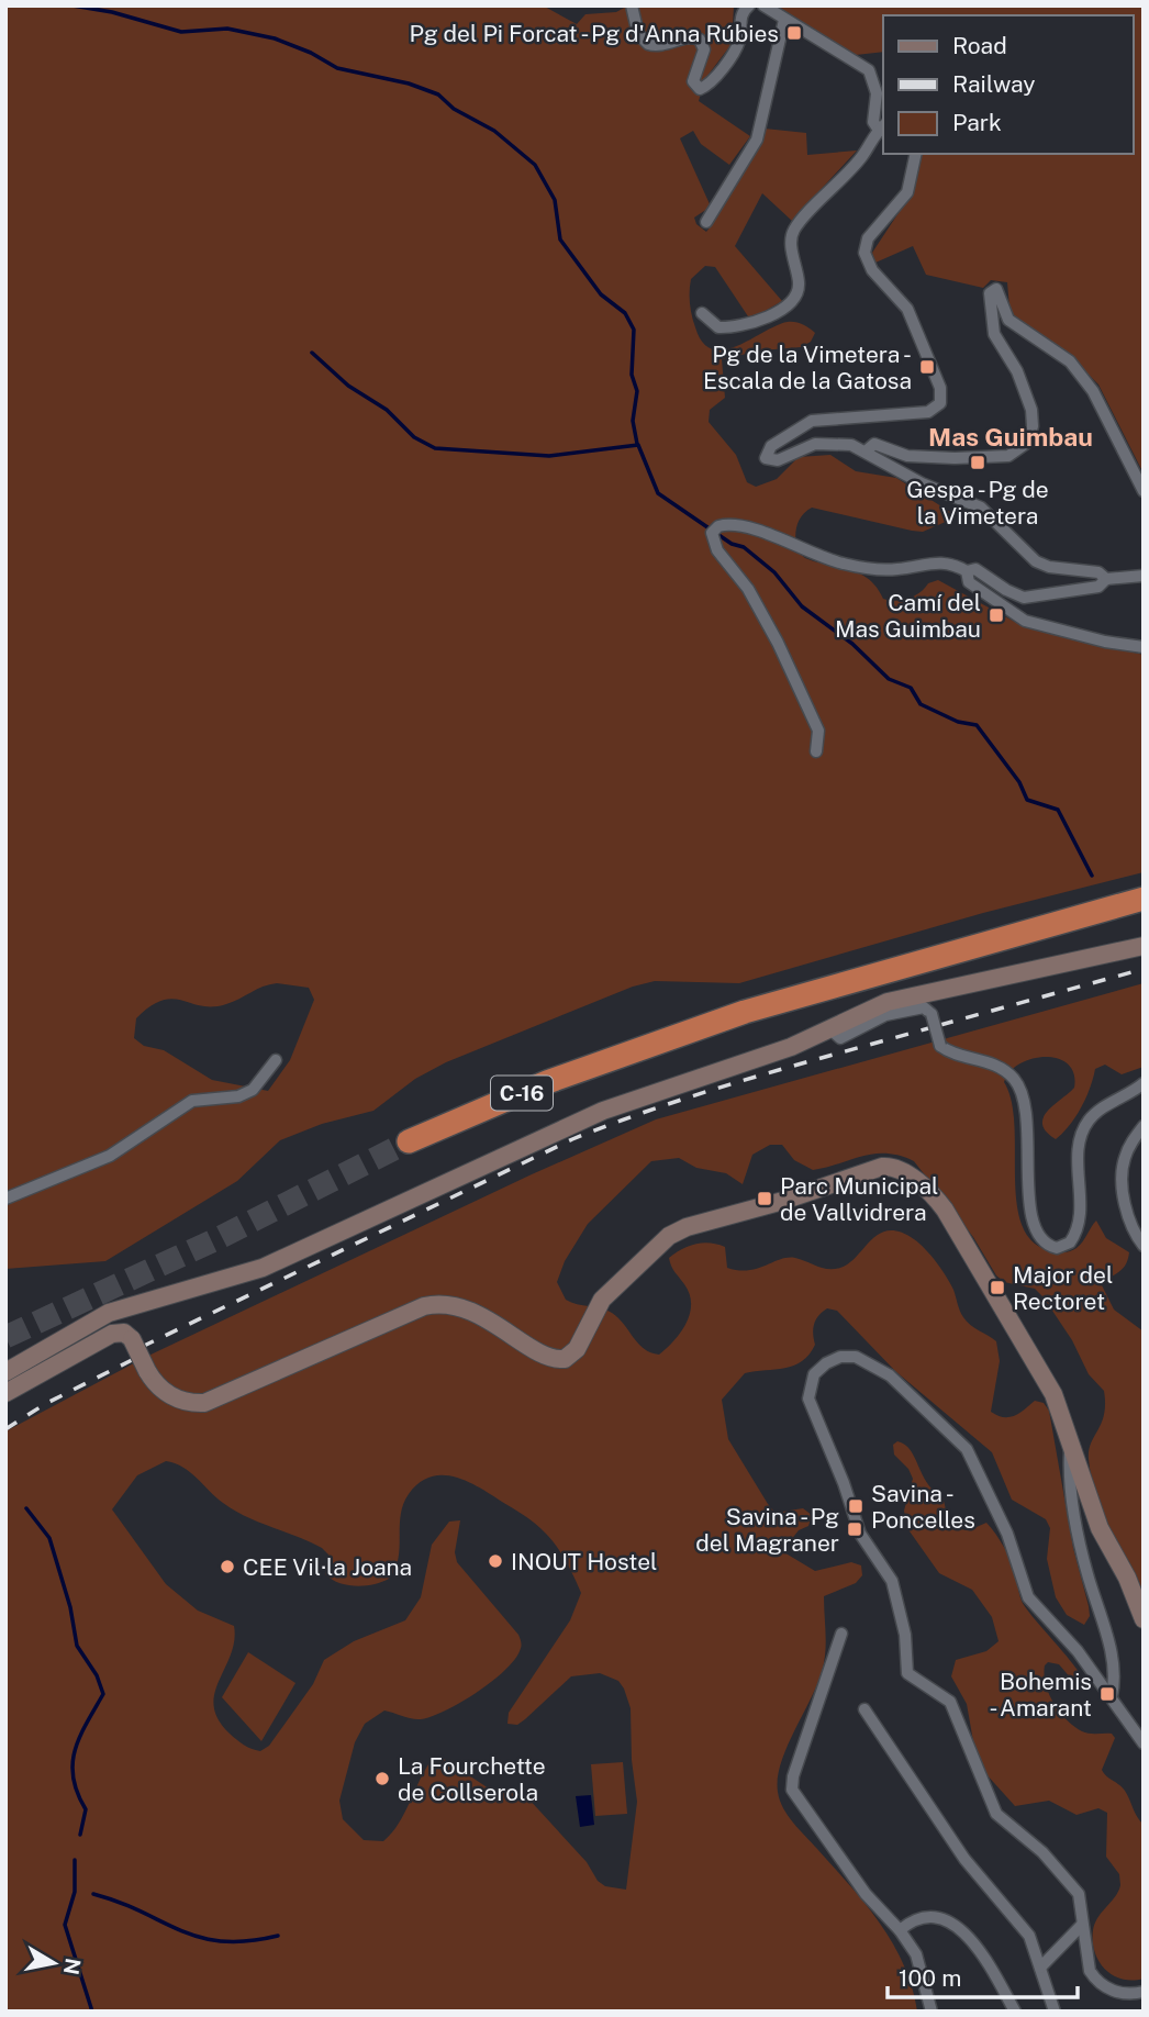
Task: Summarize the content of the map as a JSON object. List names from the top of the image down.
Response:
{
  "streets": {
    "highway": ["C-16"]
  },
  "districts": ["Mas Guimbau"],
  "places": {
    "transit": [
      "Pg del Pi Forcat - Pg d'Anna Rúbies",
      "Pg de la Vimetera - Escala de la Gatosa",
      "Gespa - Pg de la Vimetera",
      "Camí del Mas Guimbau",
      "Parc Municipal de Vallvidrera",
      "Major del Rectoret",
      "Savina - Poncelles",
      "Savina - Pg del Magraner",
      "Bohemis - Amarant"
    ],
    "other": ["INOUT Hostel", "CEE Vil·la Joana", "La Fourchette de Collserola"]
  },
  "legend": ["Road", "Railway", "Park"],
  "scale_bar": "100 m",
  "north": "right"
}
